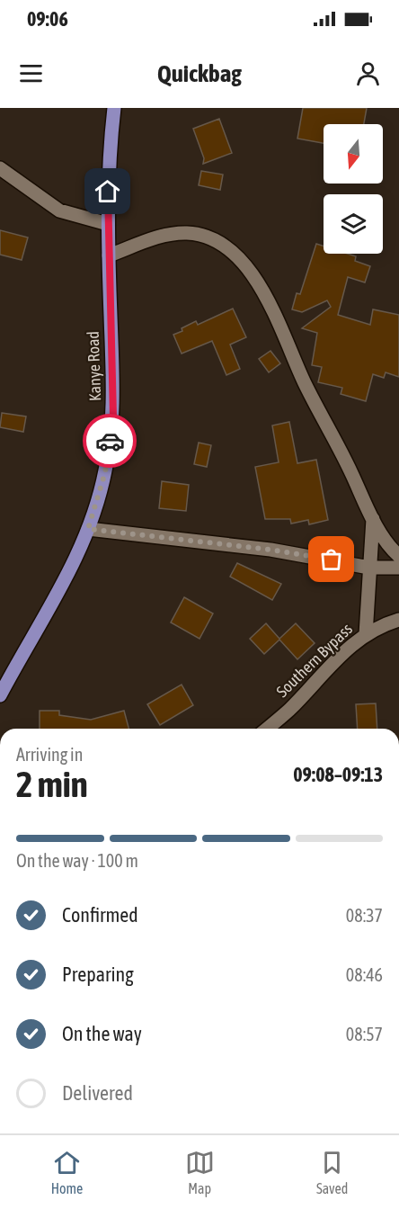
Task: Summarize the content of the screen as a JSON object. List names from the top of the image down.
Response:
{
  "streets": {
    "main road": ["Kanye Road"],
    "street": ["Southern Bypass"]
  },
  "north": "bottom",
  "page": {
    "status": "09:06",
    "header": "Quickbag",
    "heading": ["2 min", "Arriving in", "09:08–09:13"],
    "bar": "On the way · 100 m",
    "list": [
      ["Confirmed", "08:37"],
      ["Preparing", "08:46"],
      ["On the way", "08:57"],
      "Delivered"
    ],
    "tabs": ["Home", "Map", "Saved"]
  }
}
